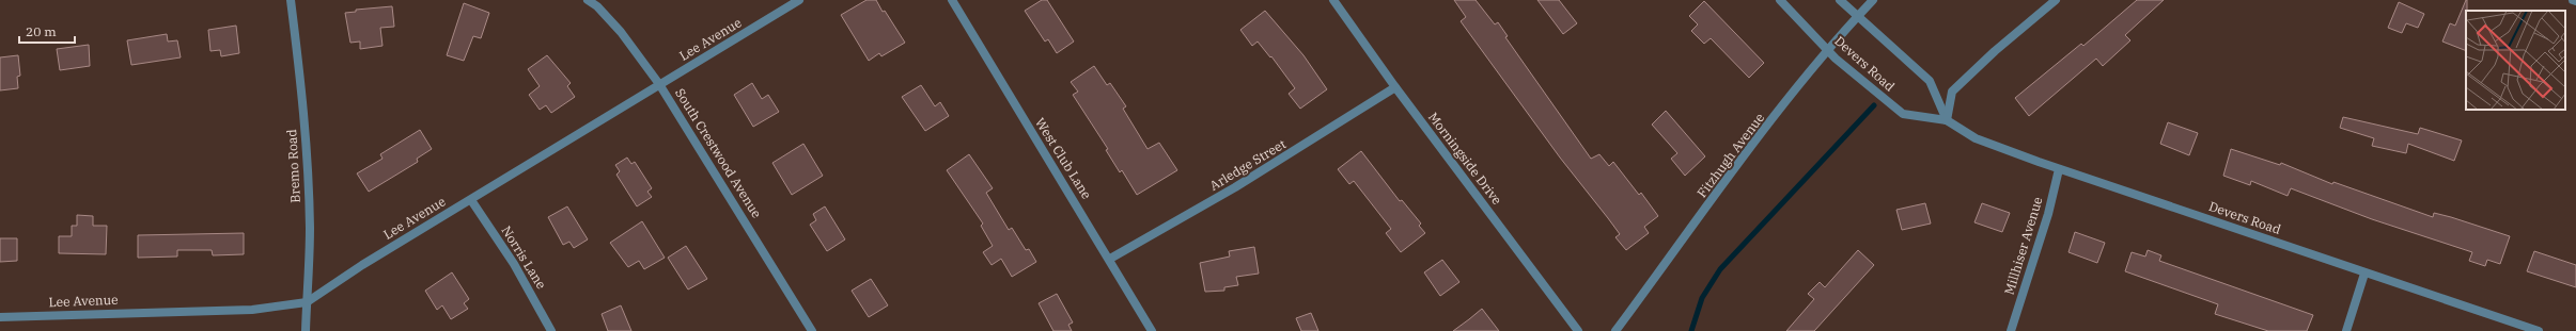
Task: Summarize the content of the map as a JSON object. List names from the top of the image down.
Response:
{
  "streets": {
    "street": [
      "Lee Avenue",
      "Devers Road",
      "South Crestwood Avenue",
      "Fitzhugh Avenue",
      "West Club Lane",
      "Morningside Drive",
      "Arledge Street",
      "Bremo Road",
      "Millhiser Avenue",
      "Norris Lane"
    ]
  },
  "crossings": [
    ["Lee Avenue", "South Crestwood Avenue"],
    ["Lee Avenue", "Bremo Road"],
    ["Lee Avenue", "Norris Lane"],
    ["Devers Road", "Fitzhugh Avenue"],
    ["Devers Road", "Millhiser Avenue"],
    ["West Club Lane", "Arledge Street"],
    ["Morningside Drive", "Arledge Street"]
  ],
  "scale_bar": "20 m"
}
